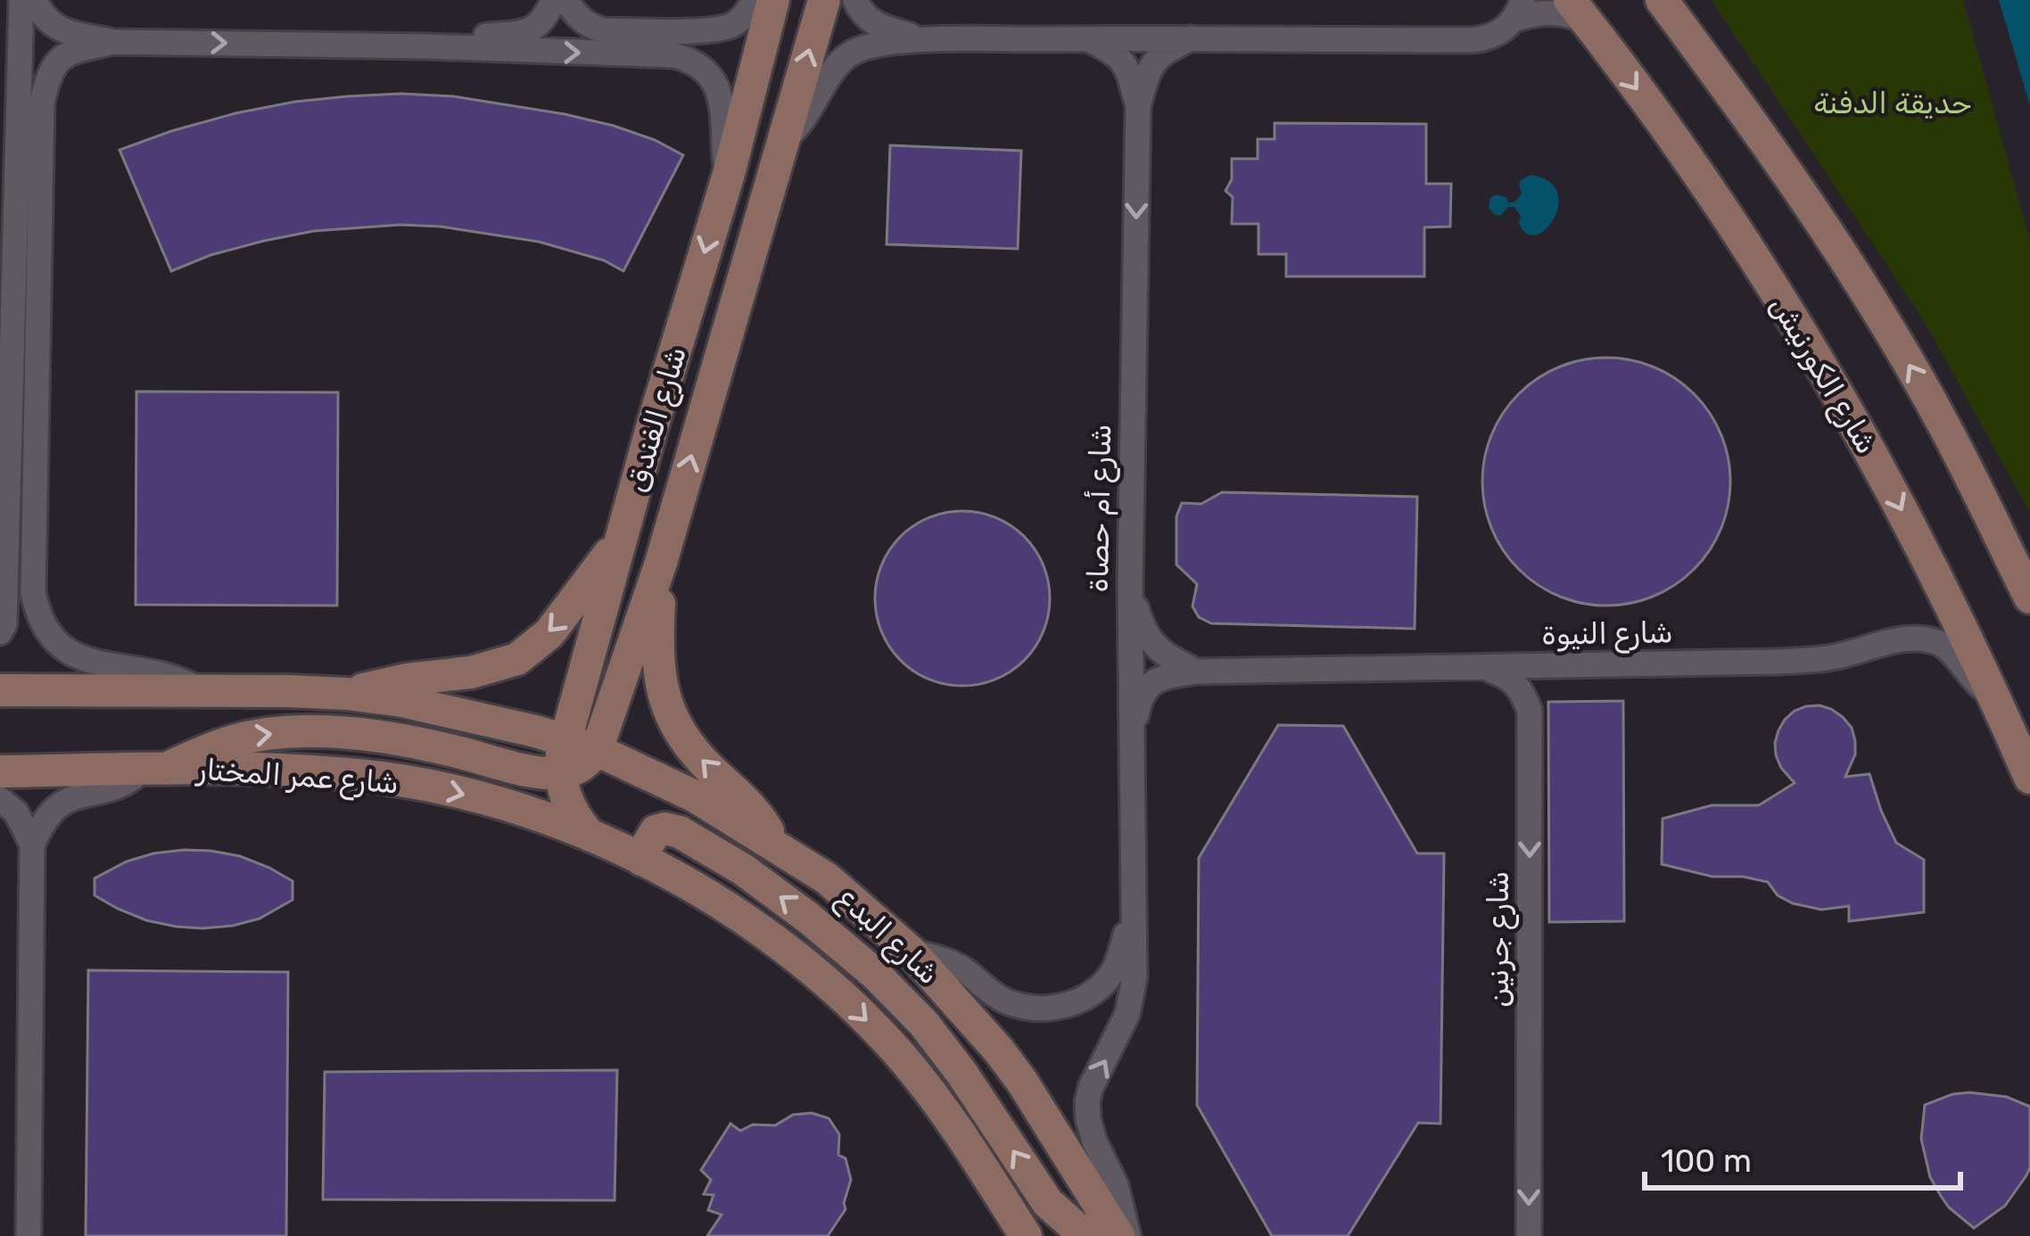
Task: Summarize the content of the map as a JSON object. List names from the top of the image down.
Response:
{
  "streets": {
    "main road": [
      "شارع الكورنيش",
      "شارع الفندق",
      "شارع عمر المختار",
      "شارع البدع"
    ],
    "street": ["شارع أم حصاة", "شارع النيوة", "شارع جرنين"]
  },
  "crossings": [
    ["شارع الكورنيش", "شارع النيوة"],
    ["شارع الفندق", "شارع عمر المختار"],
    ["شارع الفندق", "شارع البدع"],
    ["شارع أم حصاة", "شارع النيوة"],
    ["شارع أم حصاة", "شارع البدع"],
    ["شارع النيوة", "شارع جرنين"]
  ],
  "one_way": ["شارع جرنين"],
  "parks": ["حديقة الدفنة"],
  "scale_bar": "100 m"
}
